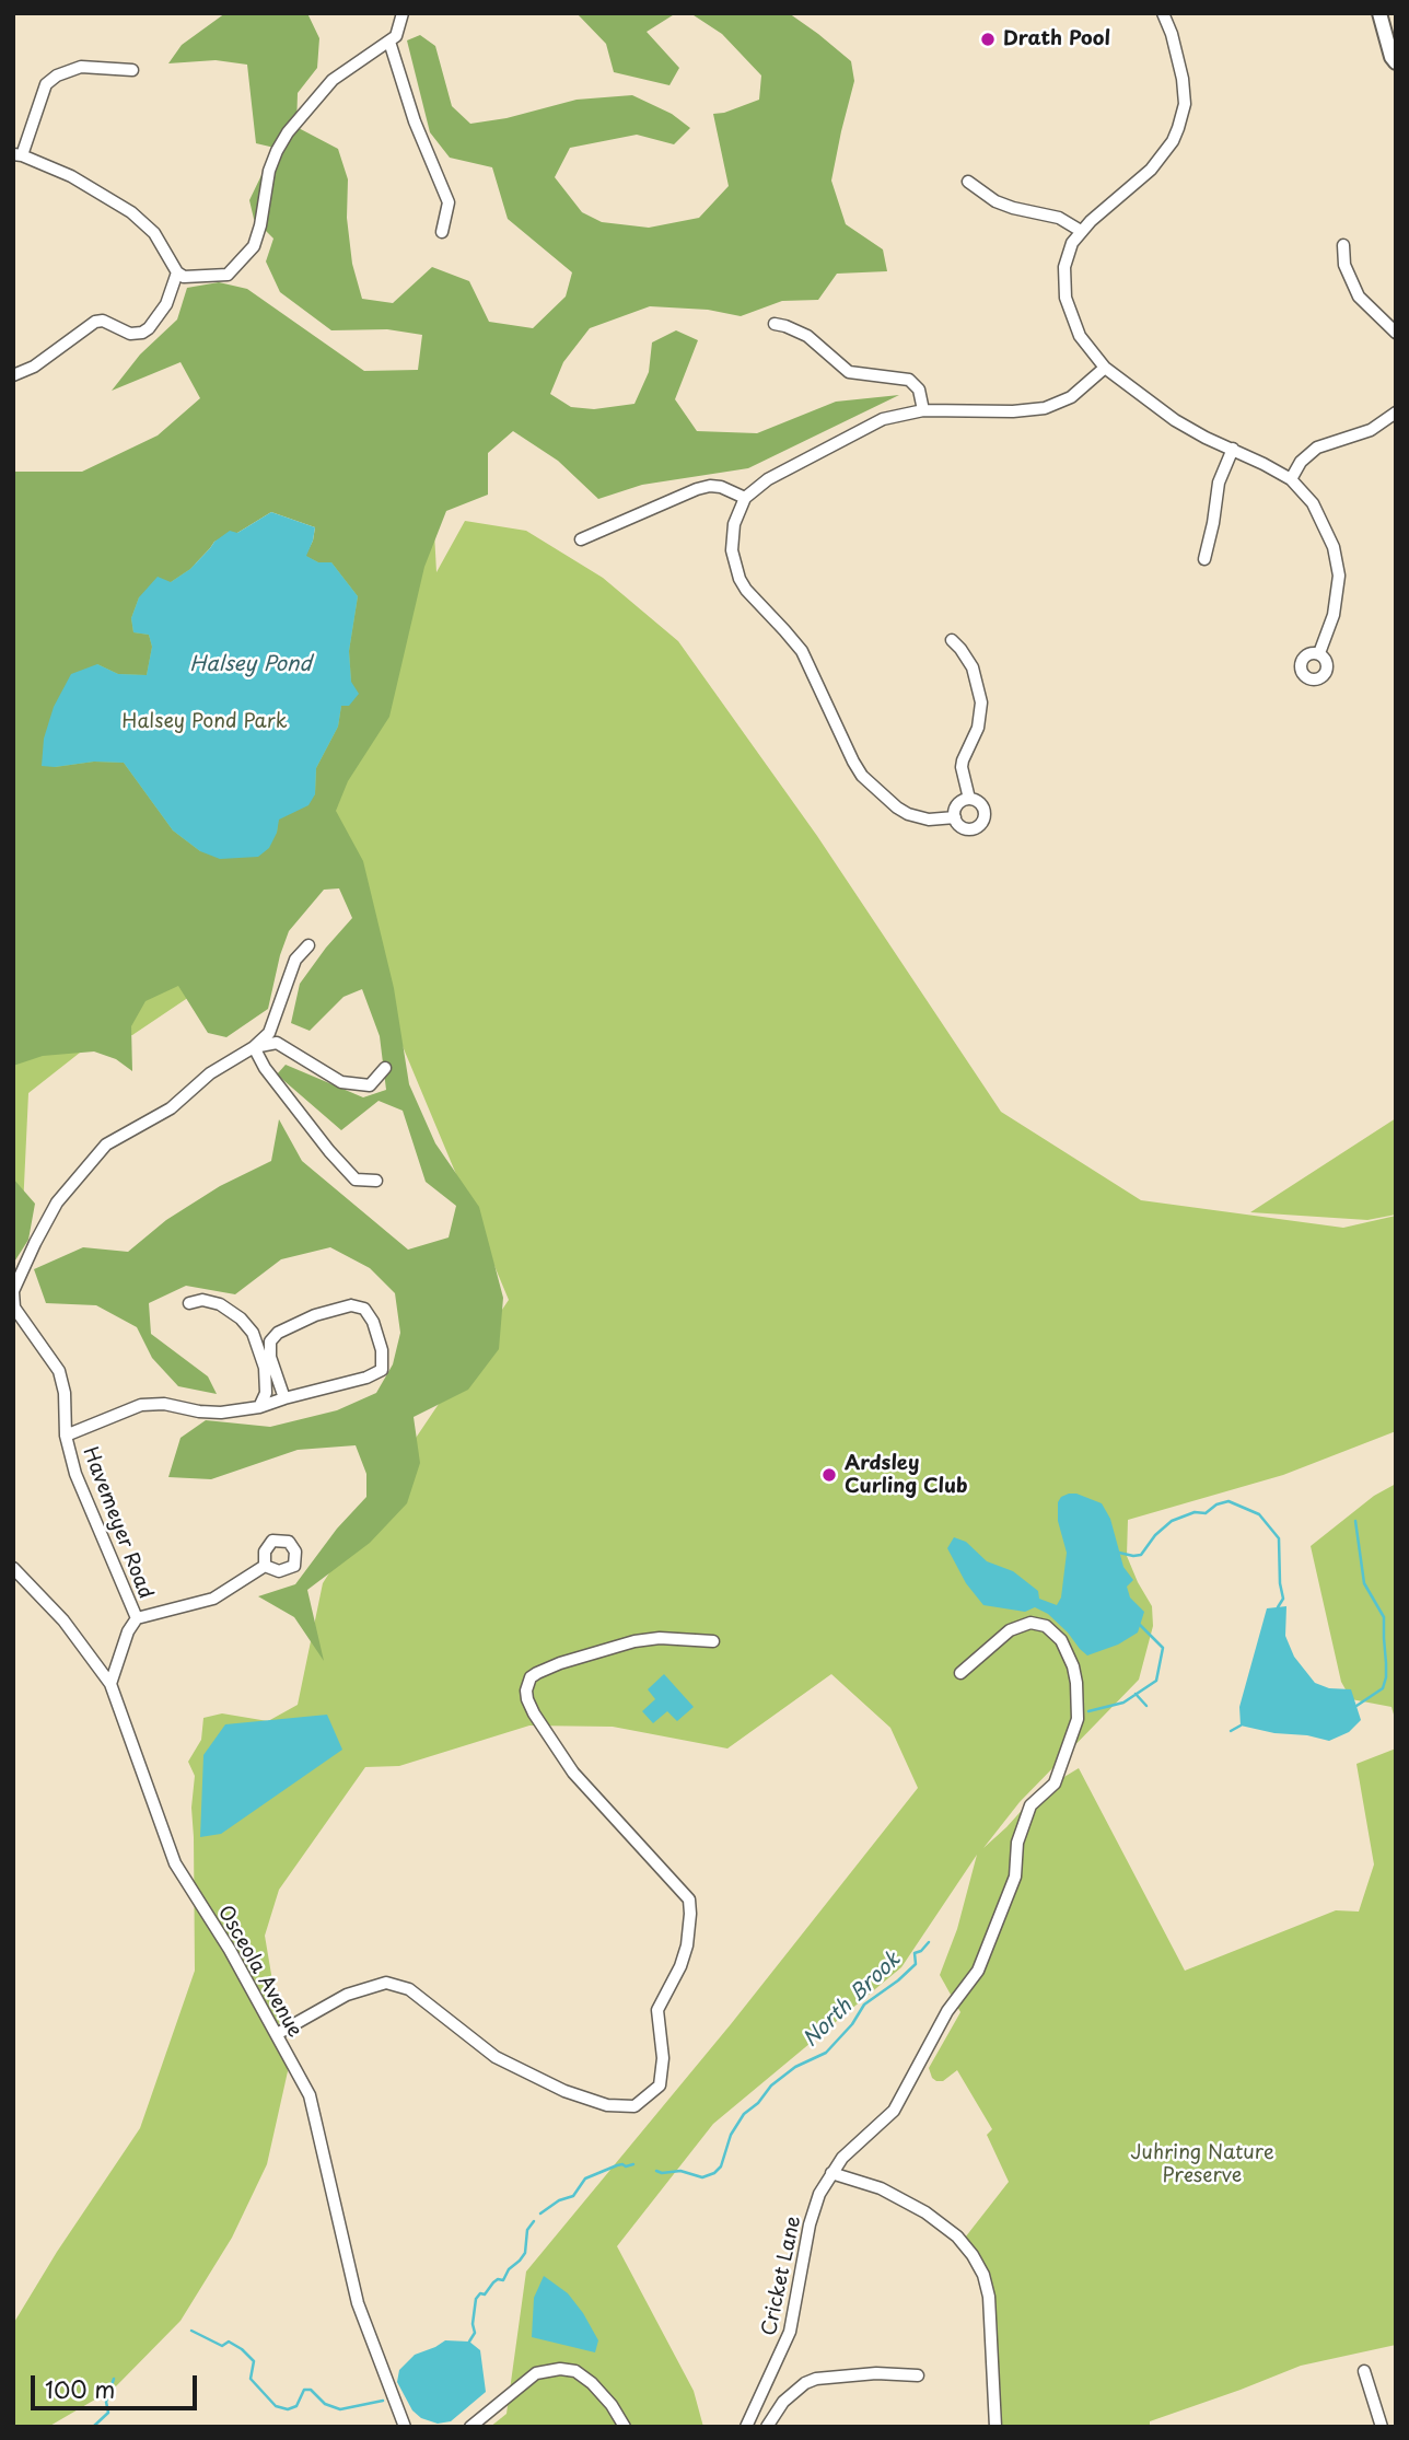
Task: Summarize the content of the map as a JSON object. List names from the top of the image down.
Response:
{
  "streets": {
    "street": ["Havemeyer Road", "Osceola Avenue", "Cricket Lane"]
  },
  "crossings": [
    ["Havemeyer Road", "Osceola Avenue"]
  ],
  "water": ["Halsey Pond", "North Brook"],
  "parks": ["Halsey Pond Park", "Juhring Nature Preserve"],
  "places": ["Drath Pool", "Ardsley Curling Club"],
  "scale_bar": "100 m"
}
